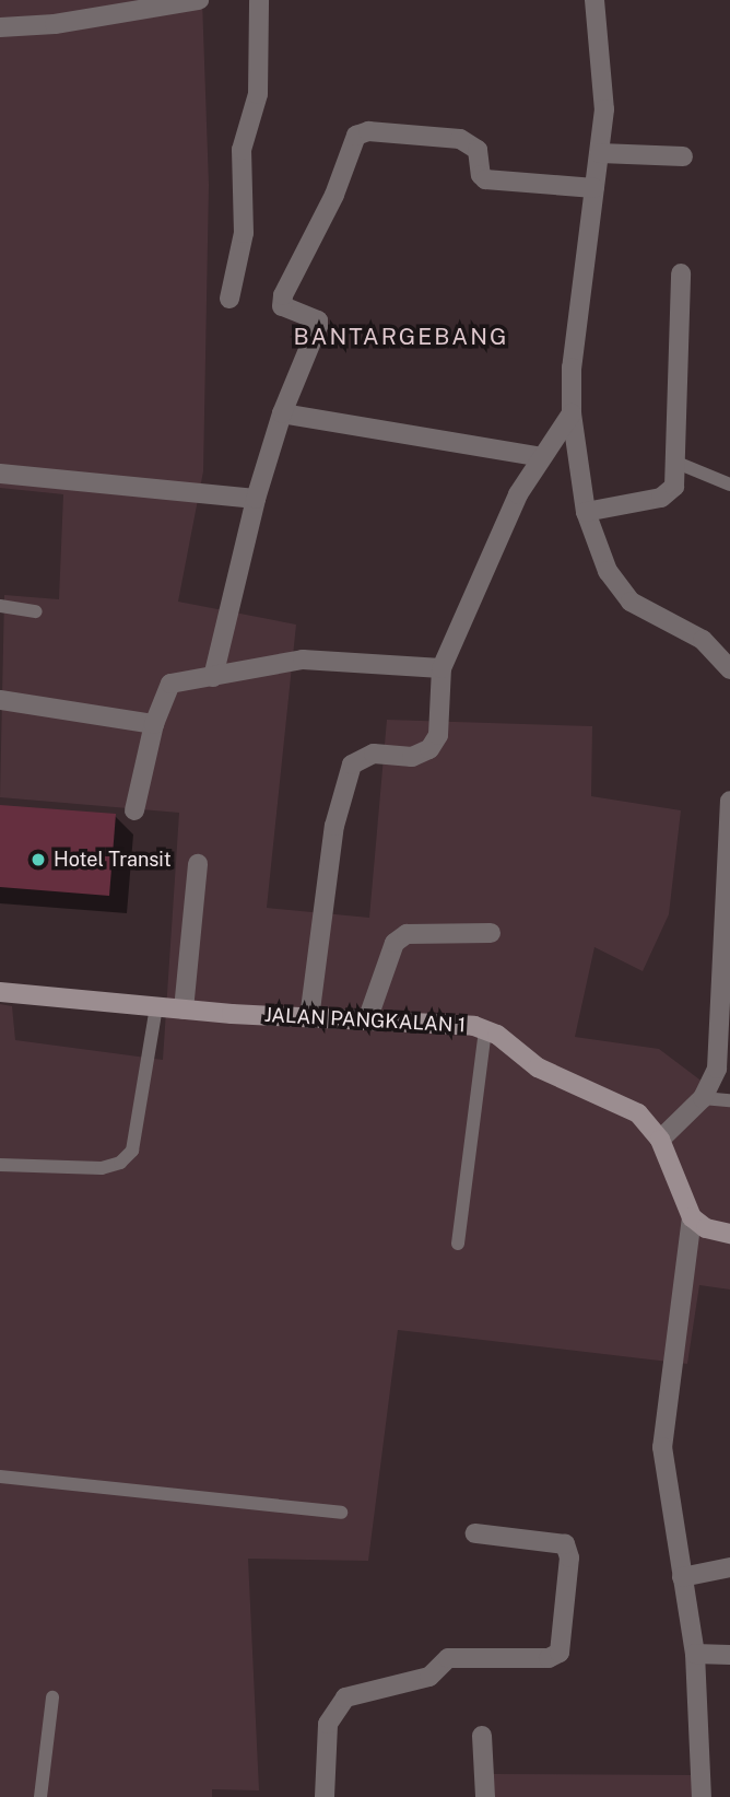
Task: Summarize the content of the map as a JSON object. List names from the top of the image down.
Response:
{
  "streets": {
    "main road": ["JALAN PANGKALAN 1"]
  },
  "districts": ["BANTARGEBANG"],
  "places": ["Hotel Transit"]
}
